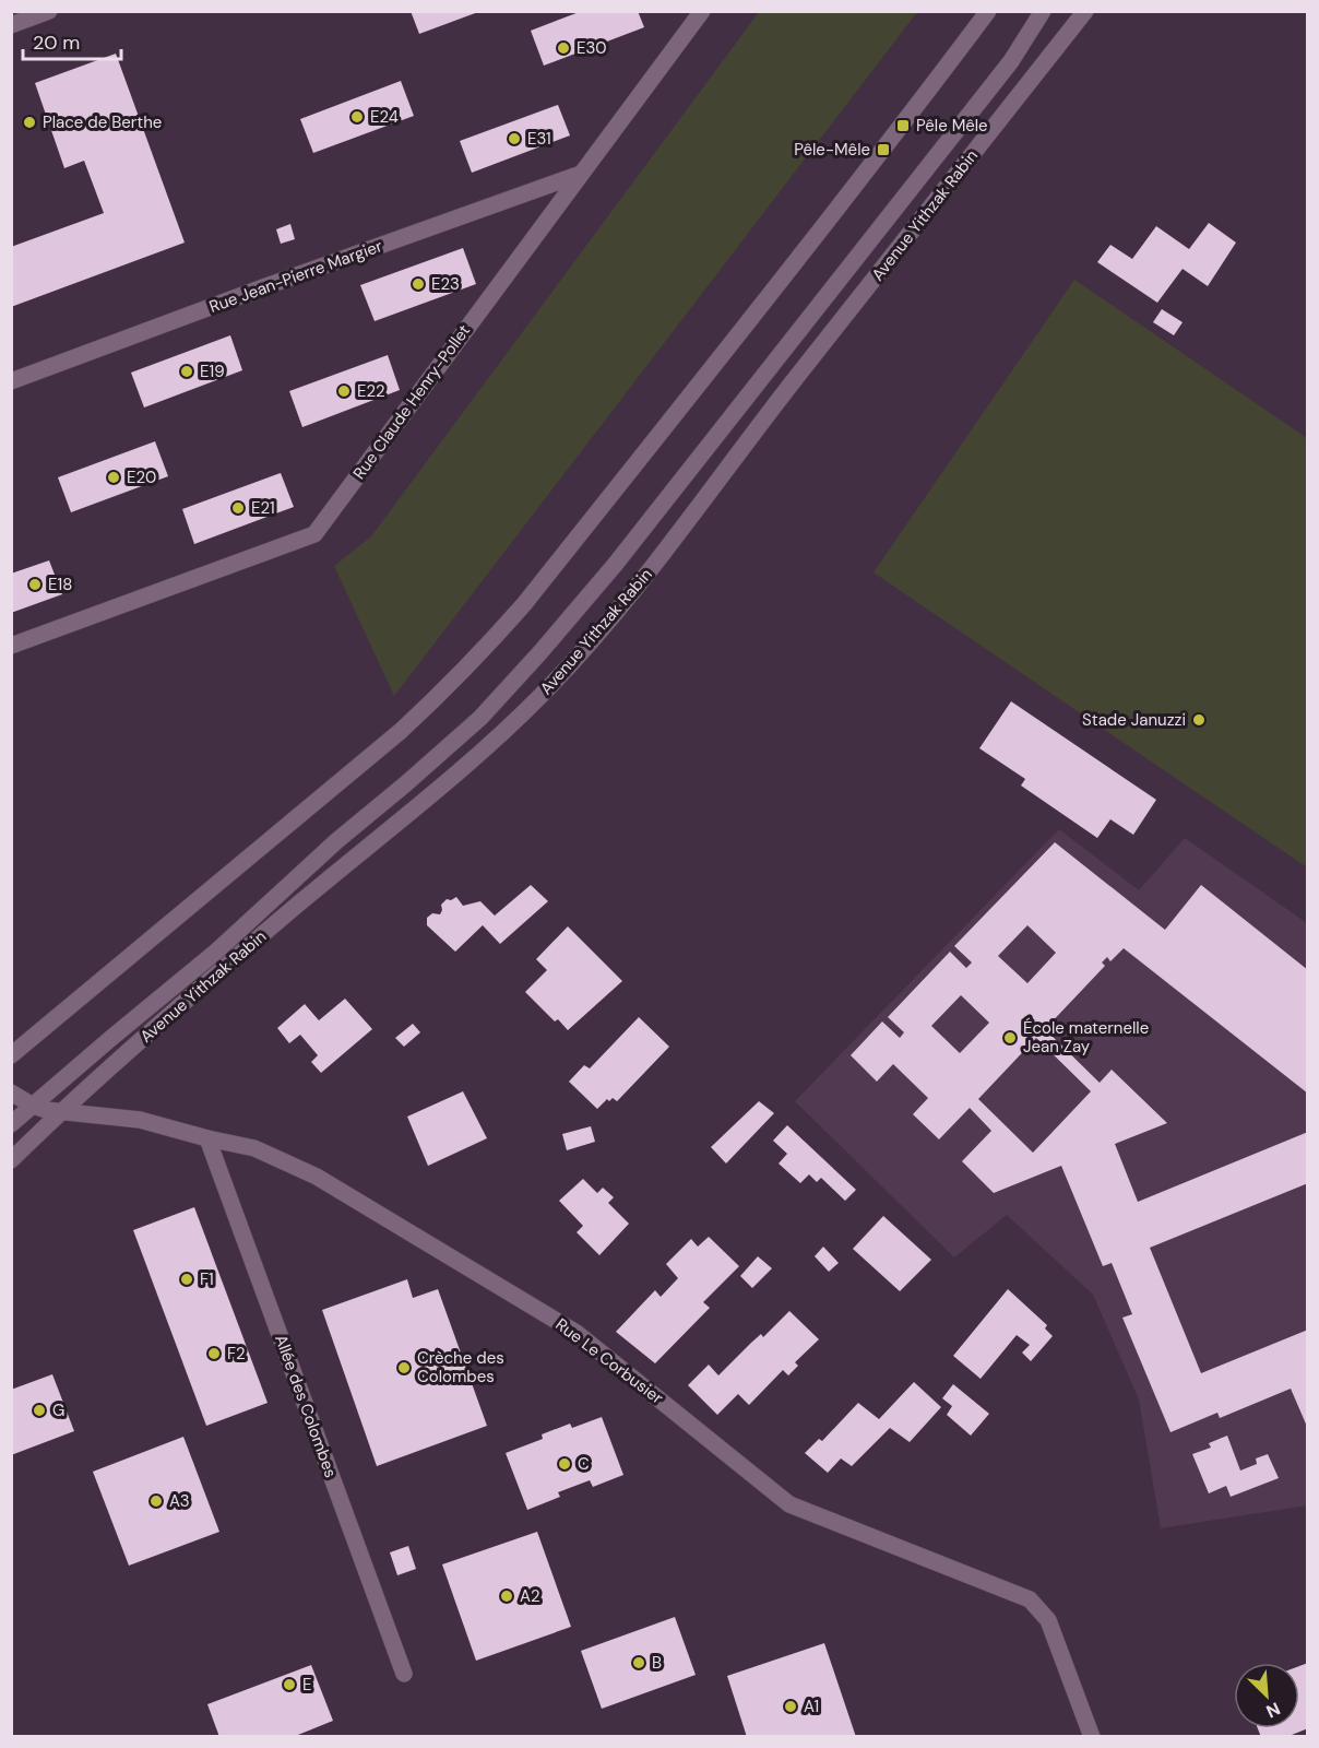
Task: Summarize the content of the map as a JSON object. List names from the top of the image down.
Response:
{
  "streets": {
    "street": [
      "Avenue Yithzak Rabin",
      "Rue Jean-Pierre Margier",
      "Rue Claude Henry-Pollet",
      "Rue Le Corbusier",
      "Allée des Colombes"
    ]
  },
  "crossings": [
    ["Avenue Yithzak Rabin", "Rue Le Corbusier"],
    ["Rue Jean-Pierre Margier", "Rue Claude Henry-Pollet"],
    ["Rue Le Corbusier", "Allée des Colombes"]
  ],
  "places": {
    "other": [
      "E30",
      "E24",
      "Place de Berthe",
      "E31",
      "E23",
      "E19",
      "E22",
      "E20",
      "E21",
      "E18",
      "Stade Januzzi",
      "École maternelle Jean Zay",
      "F1",
      "F2",
      "Crèche des Colombes",
      "G",
      "C",
      "A3",
      "A2",
      "B",
      "E",
      "A1"
    ],
    "transit": ["Pêle Mêle", "Pêle-Mêle"]
  },
  "scale_bar": "20 m",
  "north": "bottom right"
}
